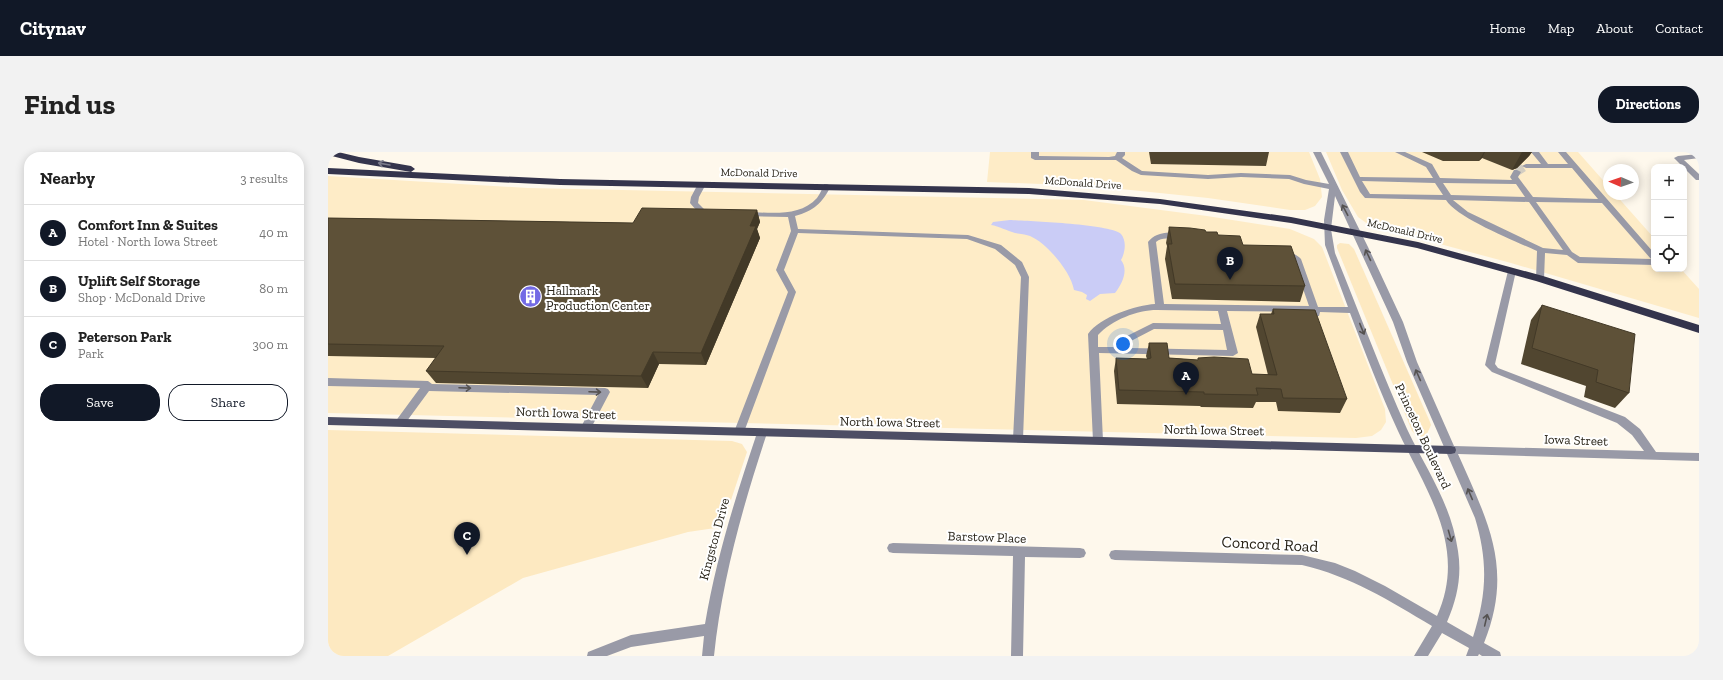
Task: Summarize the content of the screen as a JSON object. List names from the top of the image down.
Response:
{
  "streets": {
    "highway": ["McDonald Drive"],
    "main road": ["North Iowa Street"],
    "street": [
      "Princeton Boulevard",
      "Iowa Street",
      "Barstow Place",
      "Kingston Drive",
      "Concord Road"
    ]
  },
  "crossings": [
    ["McDonald Drive", "Princeton Boulevard"],
    ["North Iowa Street", "Princeton Boulevard"],
    ["North Iowa Street", "Iowa Street"],
    ["North Iowa Street", "Kingston Drive"],
    ["Princeton Boulevard", "Iowa Street"],
    ["Princeton Boulevard", "Concord Road"]
  ],
  "places": {
    "building": ["Hallmark Production Center"]
  },
  "north": "left",
  "page": {
    "header": "Citynav",
    "nav": [
      "Home",
      "Map",
      "About",
      "Contact"
    ],
    "buttons": [
      "Directions",
      ["Save", "Share"]
    ],
    "title": "Find us",
    "heading": ["Nearby", "3 results"],
    "map_buttons": ["+", "−"],
    "list": [
      {
        "mark": "A",
        "name": "Comfort Inn & Suites",
        "note": "Hotel · North Iowa Street",
        "value": "40 m"
      },
      {
        "mark": "B",
        "name": "Uplift Self Storage",
        "note": "Shop · McDonald Drive",
        "value": "80 m"
      },
      {
        "mark": "C",
        "name": "Peterson Park",
        "note": "Park",
        "value": "300 m"
      }
    ],
    "pins": ["B", "A", "C"]
  }
}
